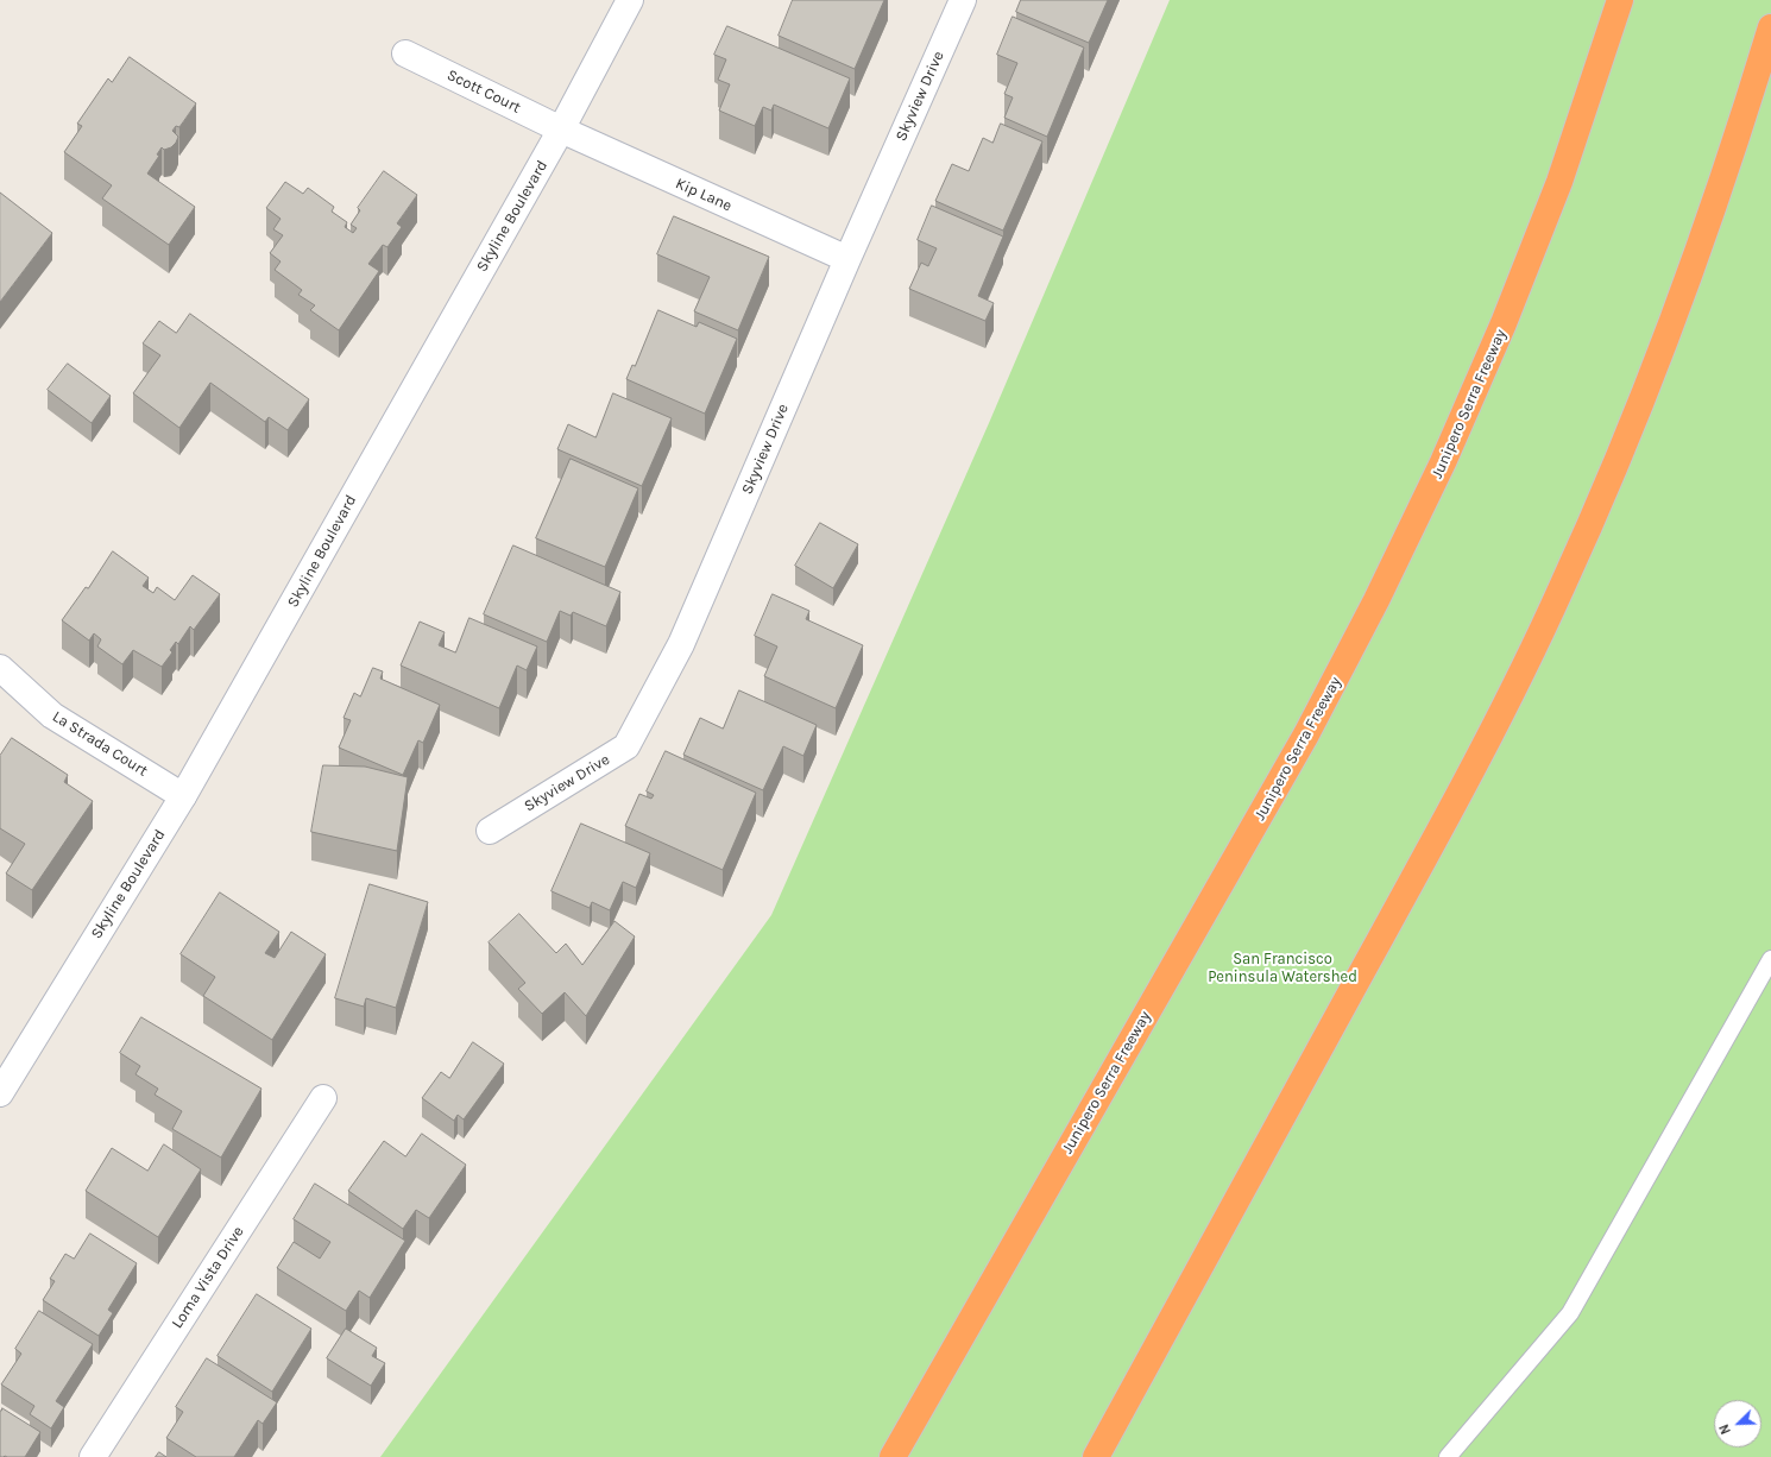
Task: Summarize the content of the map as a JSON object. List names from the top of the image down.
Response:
{
  "streets": {
    "highway": ["Junipero Serra Freeway"],
    "street": [
      "Scott Court",
      "Skyview Drive",
      "Kip Lane",
      "Skyline Boulevard",
      "La Strada Court",
      "Loma Vista Drive"
    ]
  },
  "crossings": [
    ["Scott Court", "Kip Lane"],
    ["Scott Court", "Skyline Boulevard"],
    ["Skyview Drive", "Kip Lane"],
    ["Kip Lane", "Skyline Boulevard"],
    ["Skyline Boulevard", "La Strada Court"]
  ],
  "parks": ["San Francisco Peninsula Watershed"],
  "north": "bottom left"
}
